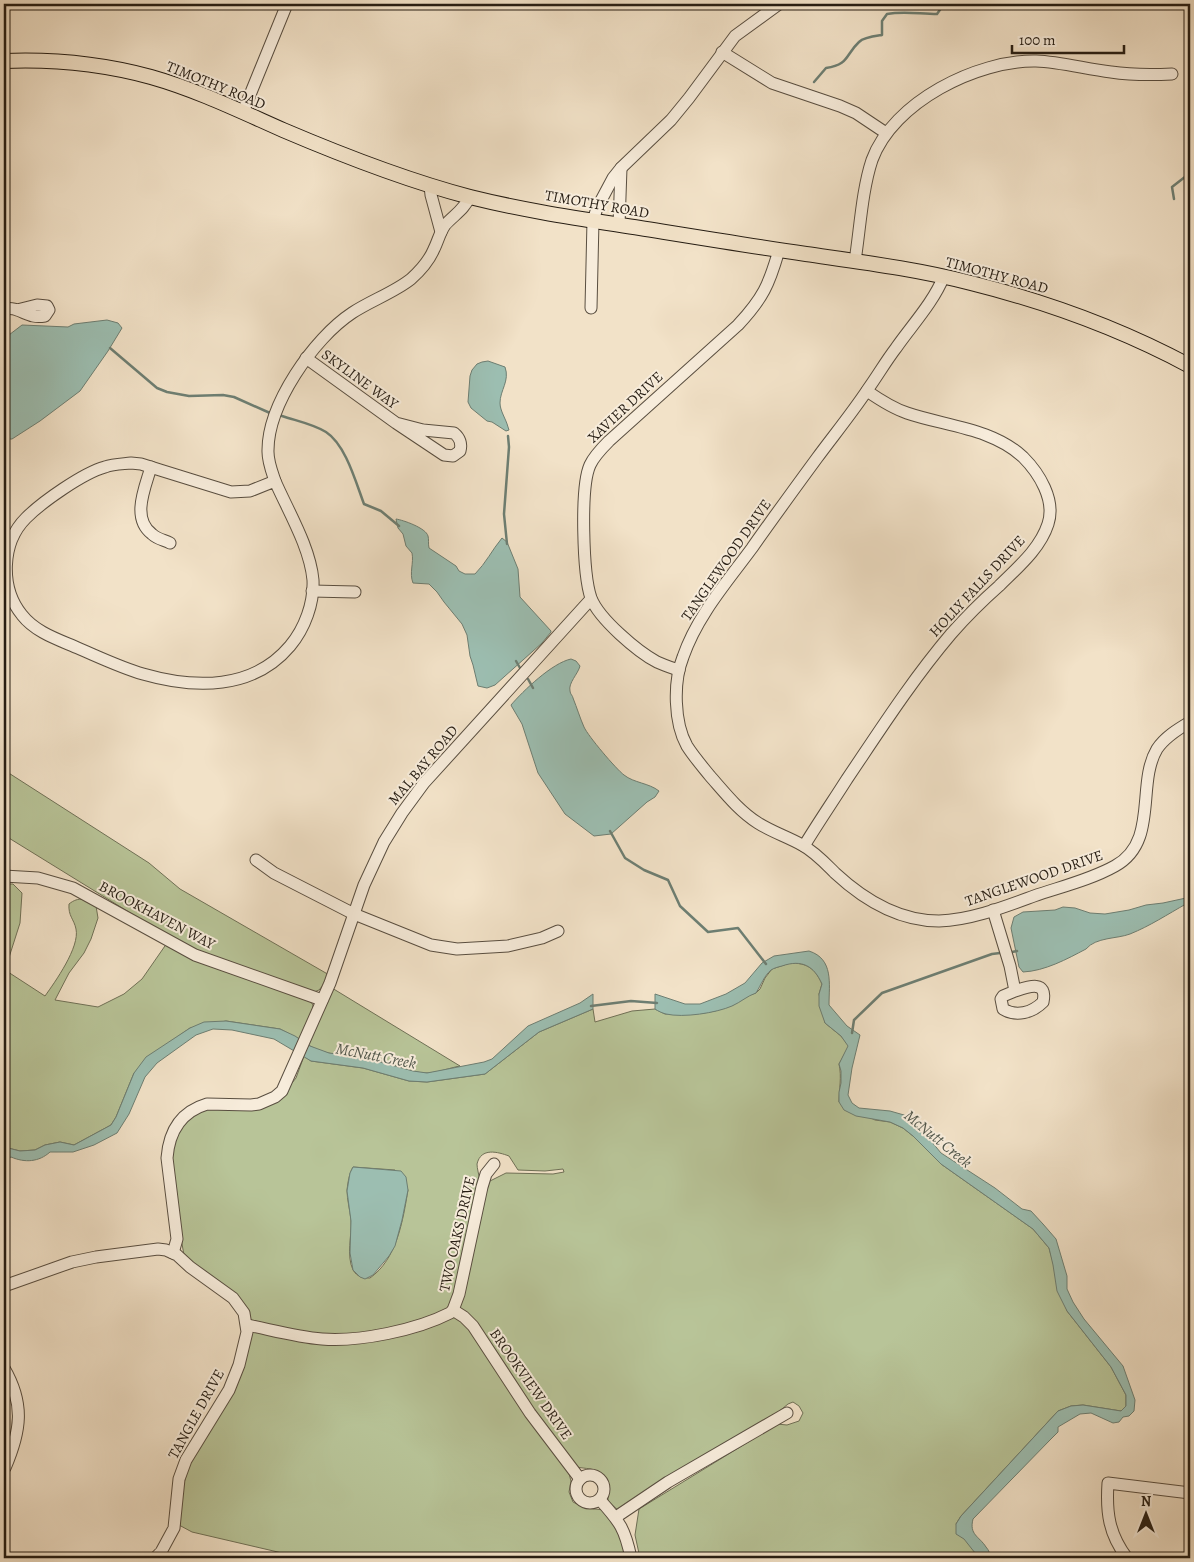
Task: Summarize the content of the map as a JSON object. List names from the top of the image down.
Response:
{
  "streets": {
    "main road": ["TIMOTHY ROAD"],
    "street": [
      "SKYLINE WAY",
      "XAVIER DRIVE",
      "TANGLEWOOD DRIVE",
      "HOLLY FALLS DRIVE",
      "MAL BAY ROAD",
      "BROOKHAVEN WAY",
      "TWO OAKS DRIVE",
      "BROOKVIEW DRIVE",
      "TANGLE DRIVE"
    ]
  },
  "crossings": [
    ["TIMOTHY ROAD", "XAVIER DRIVE"],
    ["TIMOTHY ROAD", "TANGLEWOOD DRIVE"],
    ["XAVIER DRIVE", "TANGLEWOOD DRIVE"],
    ["XAVIER DRIVE", "MAL BAY ROAD"],
    ["TANGLEWOOD DRIVE", "HOLLY FALLS DRIVE"],
    ["MAL BAY ROAD", "BROOKHAVEN WAY"],
    ["TWO OAKS DRIVE", "BROOKVIEW DRIVE"],
    ["TWO OAKS DRIVE", "TANGLE DRIVE"]
  ],
  "water": ["McNutt Creek"],
  "scale_bar": "100 m",
  "north": "top"
}
